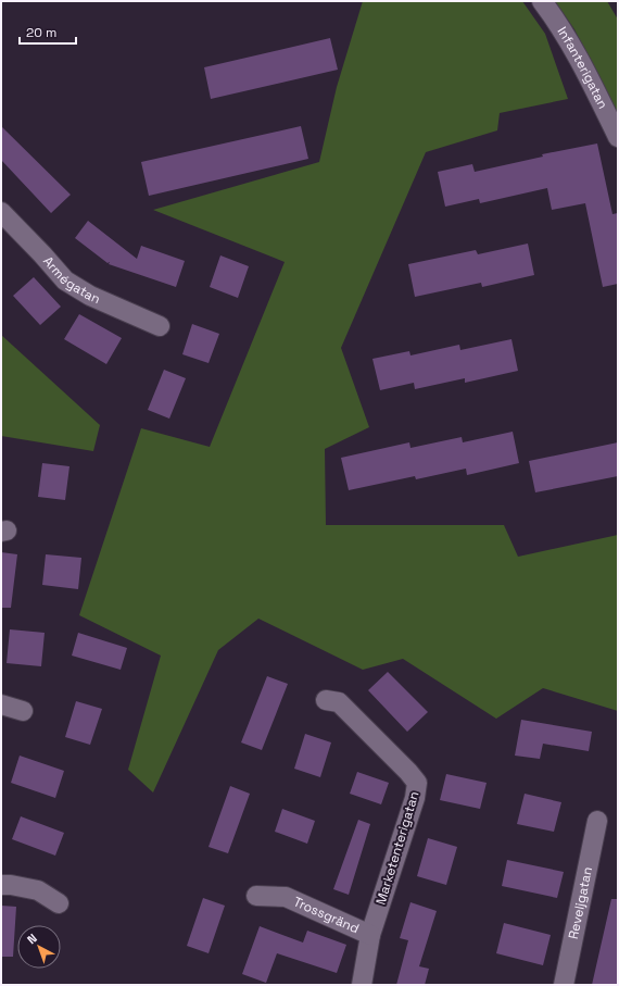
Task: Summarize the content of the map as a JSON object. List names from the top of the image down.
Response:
{
  "streets": {
    "street": [
      "Infanterigatan",
      "Armégatan",
      "Marketenterigatan",
      "Reveljgatan",
      "Trossgränd"
    ]
  },
  "crossings": [
    ["Marketenterigatan", "Trossgränd"]
  ],
  "scale_bar": "20 m",
  "north": "top left"
}
